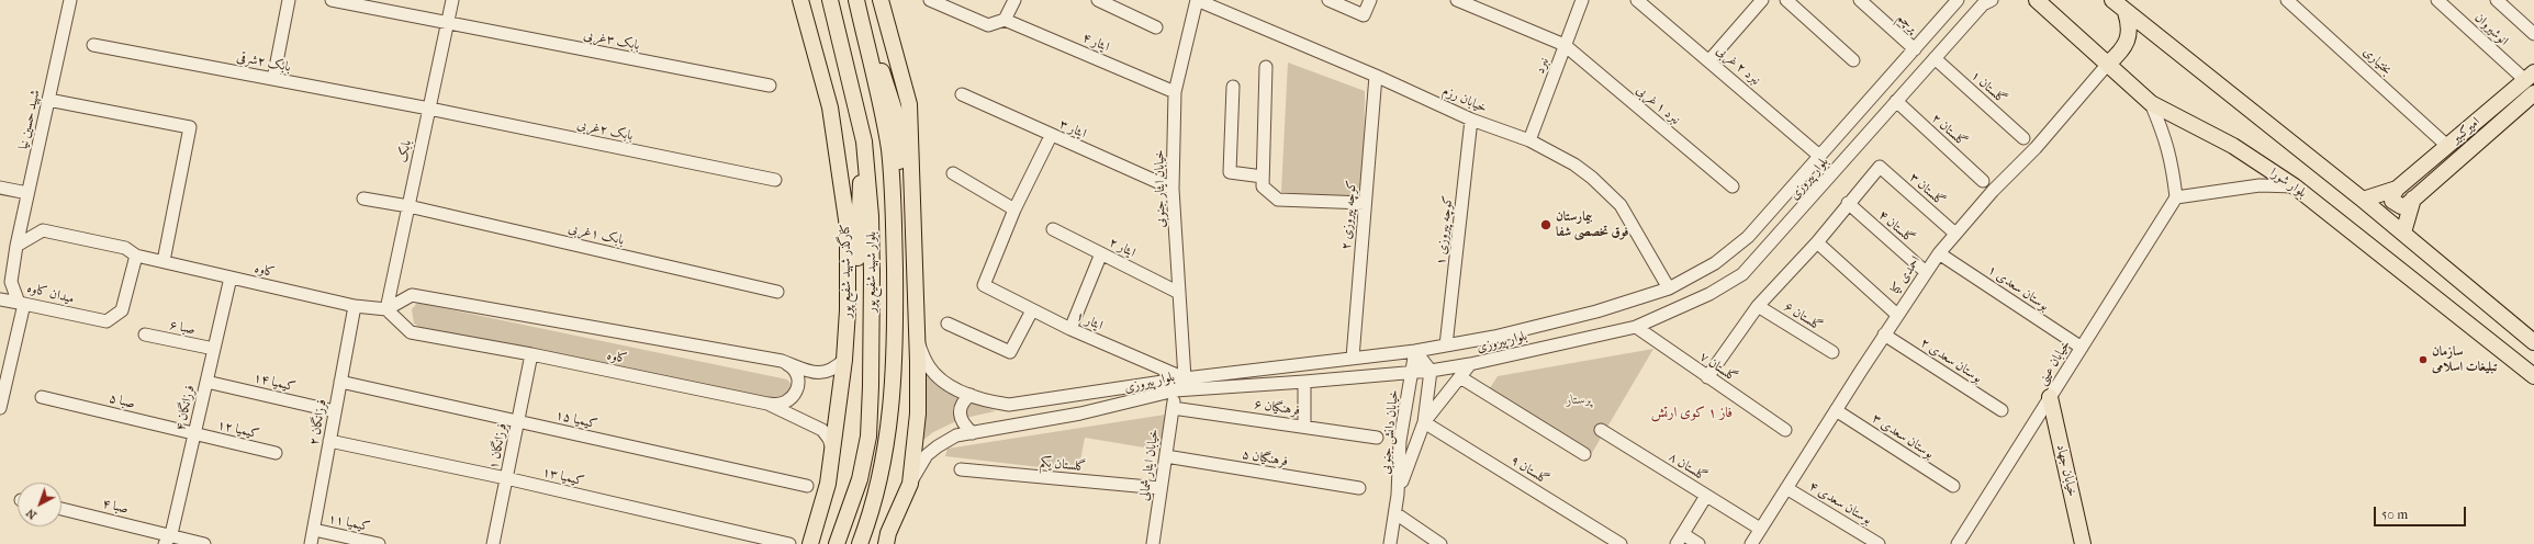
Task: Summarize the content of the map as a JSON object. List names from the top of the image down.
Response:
{
  "streets": {
    "main road": [
      "امیرکبیر",
      "بلوار شورا",
      "کنارگذر شهید شفیع پور",
      "بلوار شهید شفیع پور",
      "خیابان جهاد"
    ],
    "street": [
      "پرچم",
      "انوشیروان",
      "بابک ۳غربی",
      "ایثار ۴",
      "بختیاری",
      "بابک ۲شرقی",
      "نبرد",
      "نبرد ۲ غربی",
      "گلستان ۱",
      "خیابان رزم",
      "نبرد ۱ غربی",
      "شهید حسین نیا",
      "ایثار ۳",
      "بابک ۲غربی",
      "گلستان ۲",
      "بابک",
      "بلوار پیروزی",
      "خیابان ایثار جنوبی",
      "گلستان ۳",
      "کوچه پیروزی ۲",
      "گلستان ۴",
      "کوچه پیروزی ۱",
      "بابک ۱غربی",
      "ایثار ۲",
      "کاوه",
      "احمدی کیا",
      "بوستان سعدی ۱",
      "میدان کاوه",
      "گلستان ۶",
      "ایثار ۱",
      "صبا ۶",
      "بوستان سعدی ۲",
      "خیابان عینی",
      "گلستان ۷",
      "کیمیا ۱۴",
      "صبا ۵",
      "فرزانگان ۴",
      "فرهنگیان ۶",
      "کیمیا ۱۵",
      "فرزانگان ۲",
      "کیمیا ۱۲",
      "خیابان دانش جنوبی",
      "بوستان سعدی ۳",
      "فرزانگان ۱",
      "فرهنگیان ۵",
      "گلستان یکم",
      "خیابان ایثار شمالی",
      "گلستان ۸",
      "گلستان ۹",
      "کیمیا ۱۳",
      "بوستان سعدی ۴",
      "صبا ۴",
      "کیمیا ۱۱"
    ]
  },
  "crossings": [
    ["پرچم", "بلوار پیروزی"],
    ["انوشیروان", "امیرکبیر"],
    ["بابک ۳غربی", "بابک"],
    ["ایثار ۴", "خیابان ایثار جنوبی"],
    ["بختیاری", "امیرکبیر"],
    ["بابک ۲شرقی", "بابک ۲غربی"],
    ["بابک ۲شرقی", "بابک"],
    ["نبرد", "خیابان رزم"],
    ["نبرد", "نبرد ۱ غربی"],
    ["نبرد ۲ غربی", "بلوار پیروزی"],
    ["گلستان ۱", "بلوار پیروزی"],
    ["خیابان رزم", "بلوار پیروزی"],
    ["خیابان رزم", "خیابان ایثار جنوبی"],
    ["خیابان رزم", "کوچه پیروزی ۲"],
    ["خیابان رزم", "کوچه پیروزی ۱"],
    ["شهید حسین نیا", "میدان کاوه"],
    ["ایثار ۳", "خیابان ایثار جنوبی"],
    ["بابک ۲غربی", "بابک"],
    ["گلستان ۲", "بلوار پیروزی"],
    ["بابک", "بابک ۱غربی"],
    ["بابک", "کاوه"],
    ["بلوار پیروزی", "خیابان ایثار جنوبی"],
    ["بلوار پیروزی", "کوچه پیروزی ۲"],
    ["بلوار پیروزی", "کوچه پیروزی ۱"],
    ["بلوار پیروزی", "ایثار ۱"],
    ["بلوار پیروزی", "گلستان ۷"],
    ["بلوار پیروزی", "خیابان دانش جنوبی"],
    ["بلوار پیروزی", "خیابان ایثار شمالی"],
    ["بلوار شورا", "احمدی کیا"],
    ["خیابان ایثار جنوبی", "ایثار ۲"],
    ["خیابان ایثار جنوبی", "ایثار ۱"],
    ["گلستان ۳", "گلستان ۴"],
    ["گلستان ۳", "احمدی کیا"],
    ["گلستان ۴", "احمدی کیا"],
    ["کاوه", "کنارگذر شهید شفیع پور"],
    ["کاوه", "میدان کاوه"],
    ["کاوه", "فرزانگان ۴"],
    ["کاوه", "فرزانگان ۲"],
    ["کاوه", "فرزانگان ۱"],
    ["احمدی کیا", "بوستان سعدی ۱"],
    ["احمدی کیا", "بوستان سعدی ۲"],
    ["احمدی کیا", "بوستان سعدی ۳"],
    ["احمدی کیا", "گلستان ۸"],
    ["احمدی کیا", "بوستان سعدی ۴"],
    ["بوستان سعدی ۱", "خیابان عینی"],
    ["صبا ۶", "فرزانگان ۴"],
    ["خیابان عینی", "خیابان جهاد"],
    ["کیمیا ۱۴", "فرزانگان ۴"],
    ["کیمیا ۱۴", "فرزانگان ۲"],
    ["صبا ۵", "فرزانگان ۴"],
    ["صبا ۵", "کیمیا ۱۲"],
    ["فرزانگان ۴", "کیمیا ۱۲"],
    ["فرزانگان ۴", "صبا ۴"],
    ["فرهنگیان ۶", "خیابان ایثار شمالی"],
    ["کیمیا ۱۵", "فرزانگان ۲"],
    ["کیمیا ۱۵", "فرزانگان ۱"],
    ["فرزانگان ۲", "کیمیا ۱۳"],
    ["فرزانگان ۲", "کیمیا ۱۱"],
    ["خیابان دانش جنوبی", "گلستان ۹"],
    ["فرزانگان ۱", "کیمیا ۱۳"],
    ["فرهنگیان ۵", "خیابان ایثار شمالی"],
    ["گلستان یکم", "خیابان ایثار شمالی"]
  ],
  "districts": ["فاز ۱ کوی ارتش"],
  "parks": ["پرستار"],
  "places": ["بیمارستان فوق تخصصی شفا", "سازمان تبلیغات اسلامی"],
  "scale_bar": "50 m",
  "north": "bottom left"
}
